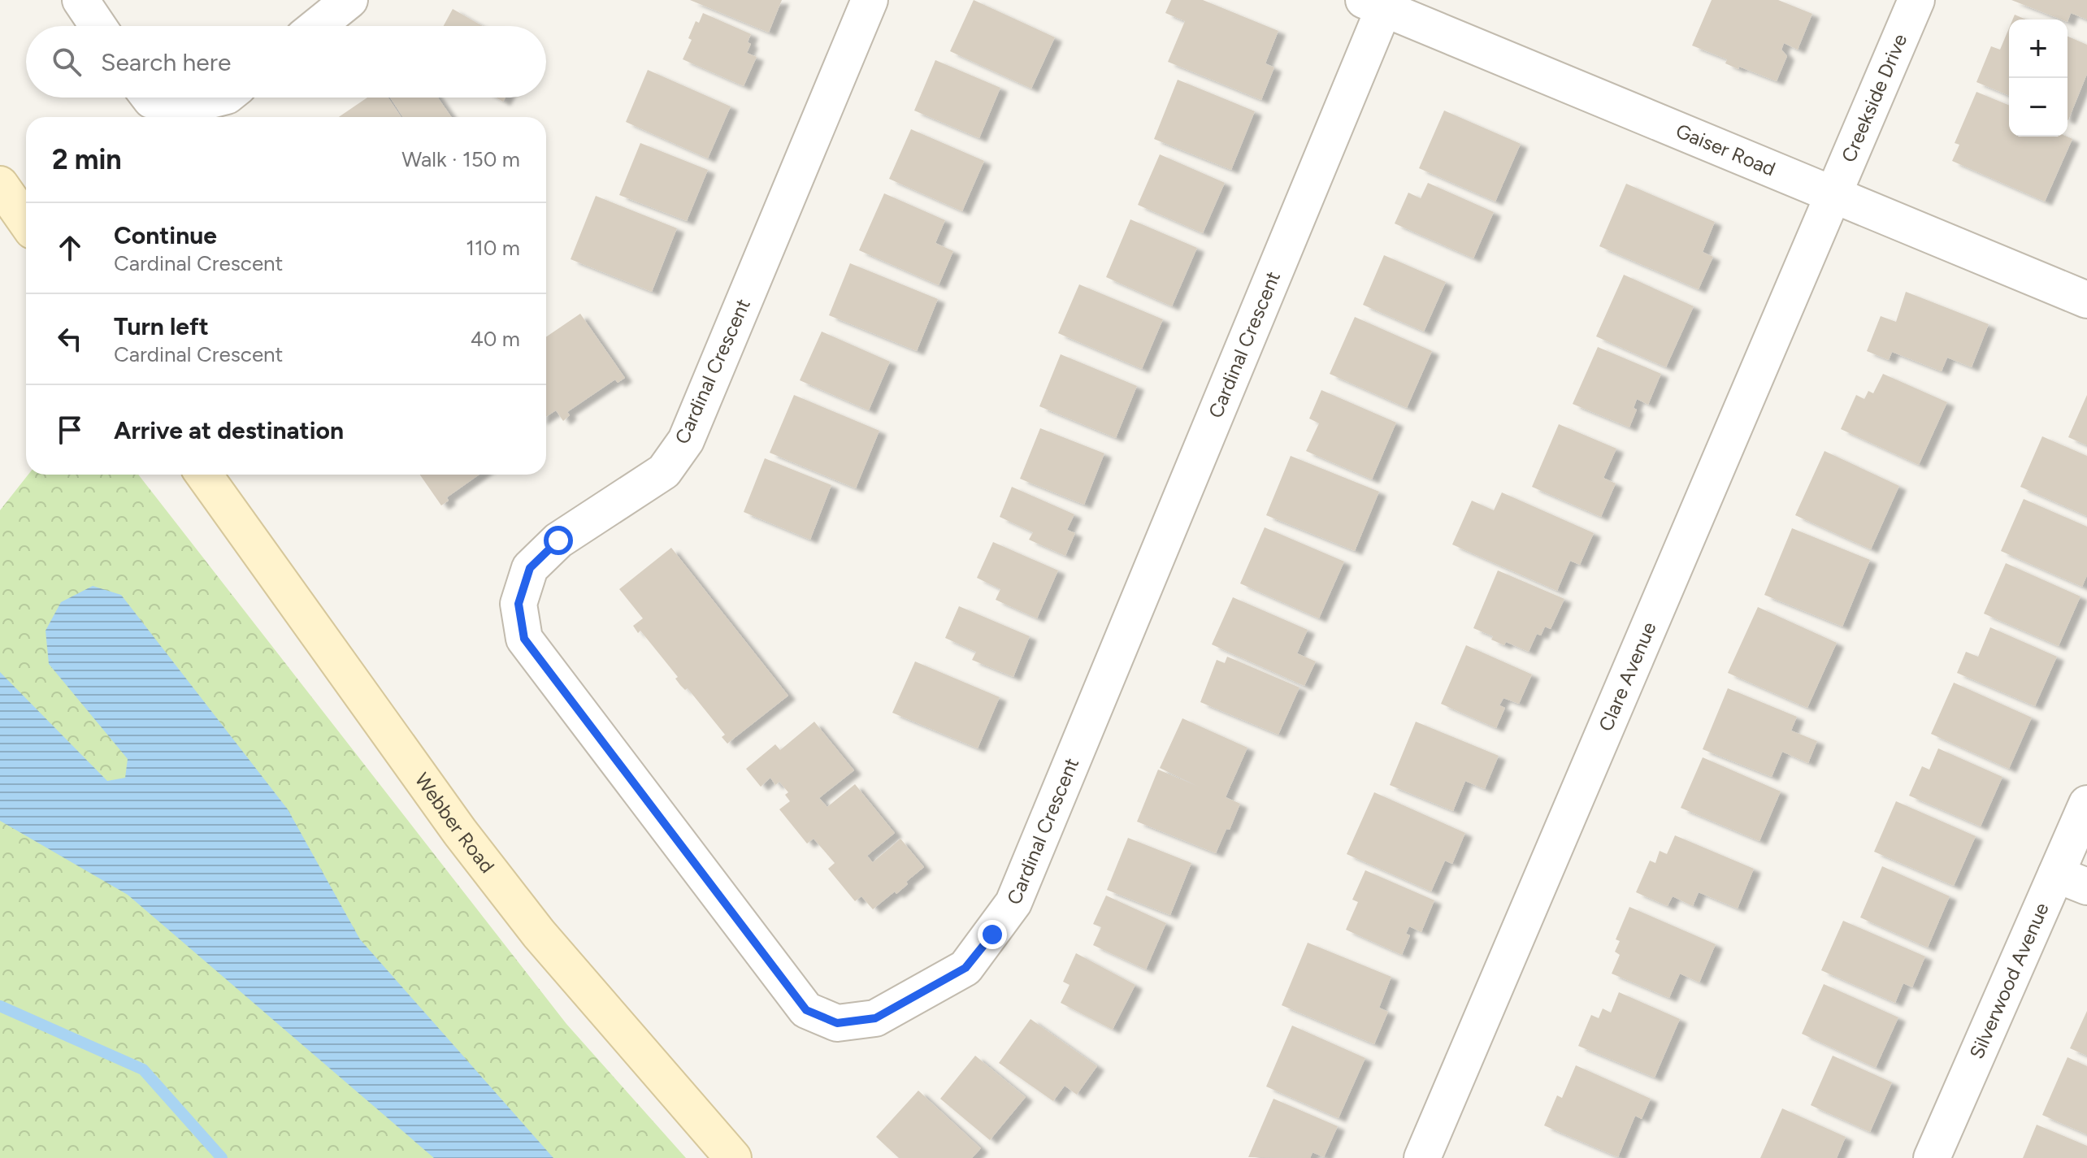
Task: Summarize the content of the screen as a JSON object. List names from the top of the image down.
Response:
{
  "streets": {
    "main road": ["Webber Road"],
    "street": [
      "Creekside Drive",
      "Gaiser Road",
      "Cardinal Crescent",
      "Clare Avenue",
      "Silverwood Avenue"
    ]
  },
  "crossings": [
    ["Creekside Drive", "Gaiser Road"],
    ["Creekside Drive", "Clare Avenue"],
    ["Gaiser Road", "Cardinal Crescent"],
    ["Gaiser Road", "Clare Avenue"]
  ],
  "page": {
    "map_buttons": ["+", "−"],
    "search": "Search here",
    "heading": ["2 min", "Walk · 150 m"],
    "list": [
      ["Continue", "Cardinal Crescent", "110 m"],
      ["Turn left", "Cardinal Crescent", "40 m"],
      "Arrive at destination"
    ]
  }
}
